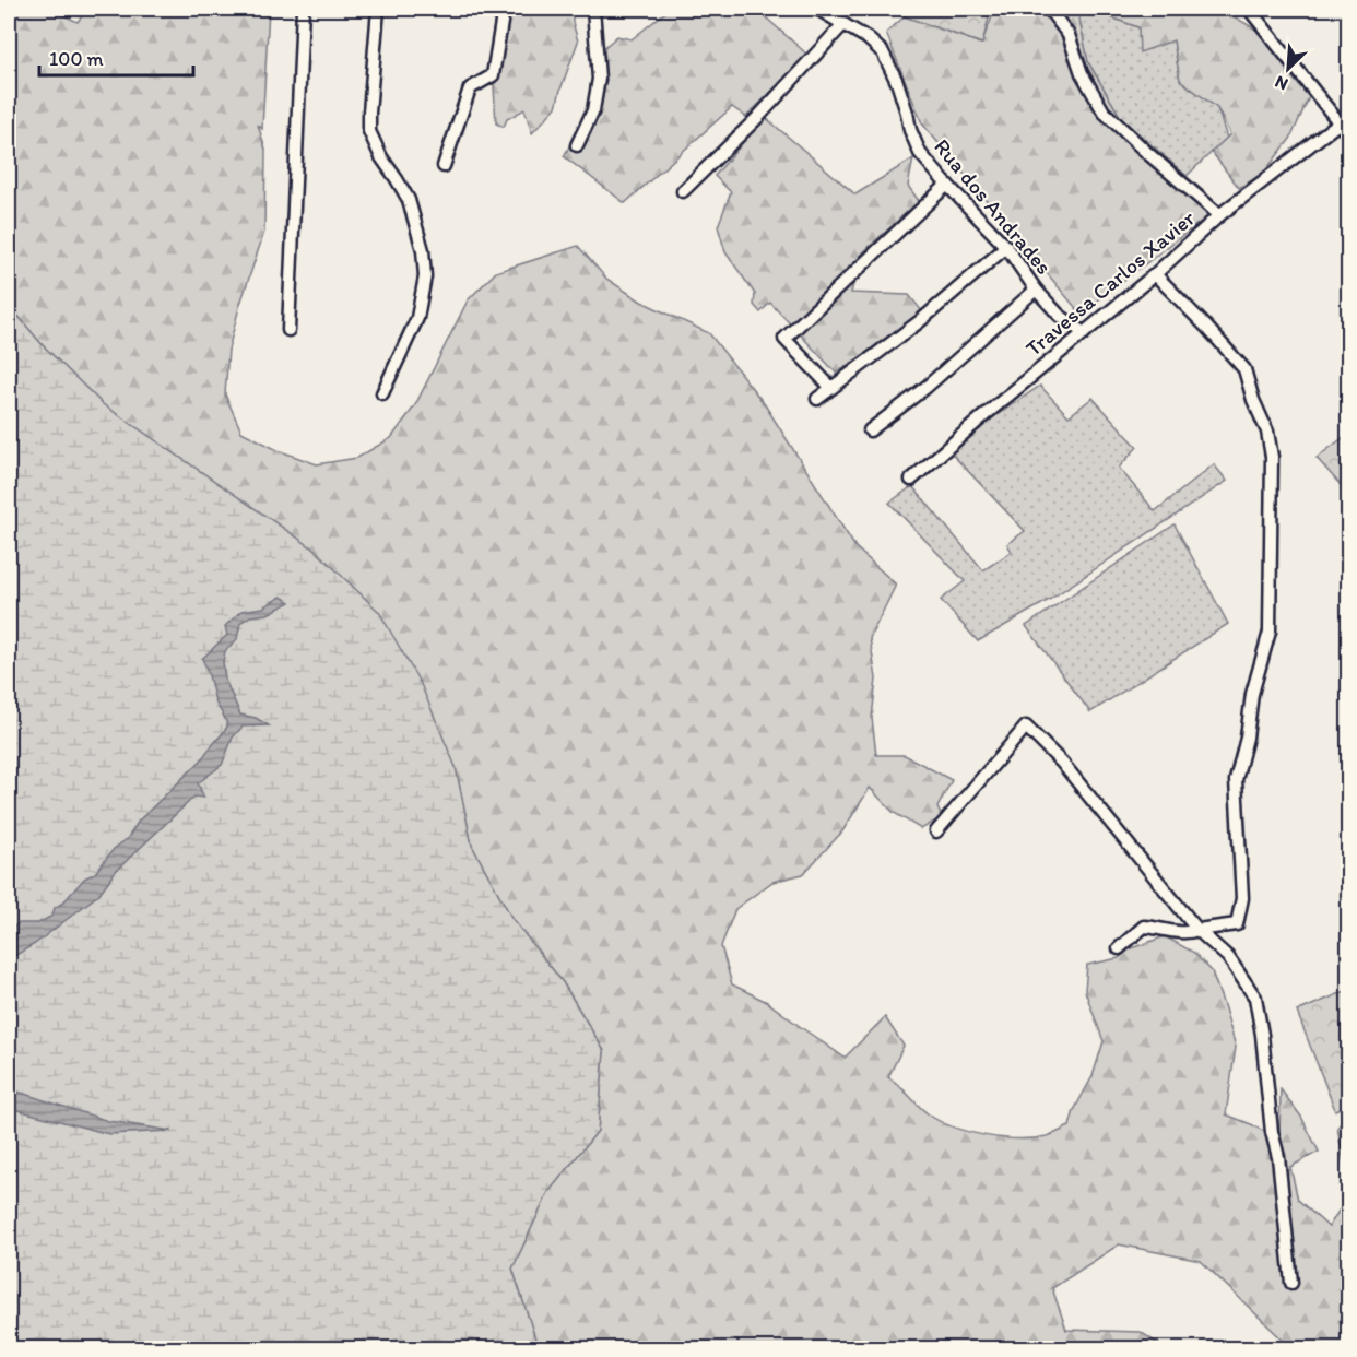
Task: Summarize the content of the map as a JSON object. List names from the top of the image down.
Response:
{
  "streets": {
    "street": ["Rua dos Andrades", "Travessa Carlos Xavier"]
  },
  "crossings": [
    ["Rua dos Andrades", "Travessa Carlos Xavier"]
  ],
  "scale_bar": "100 m",
  "north": "bottom left"
}
